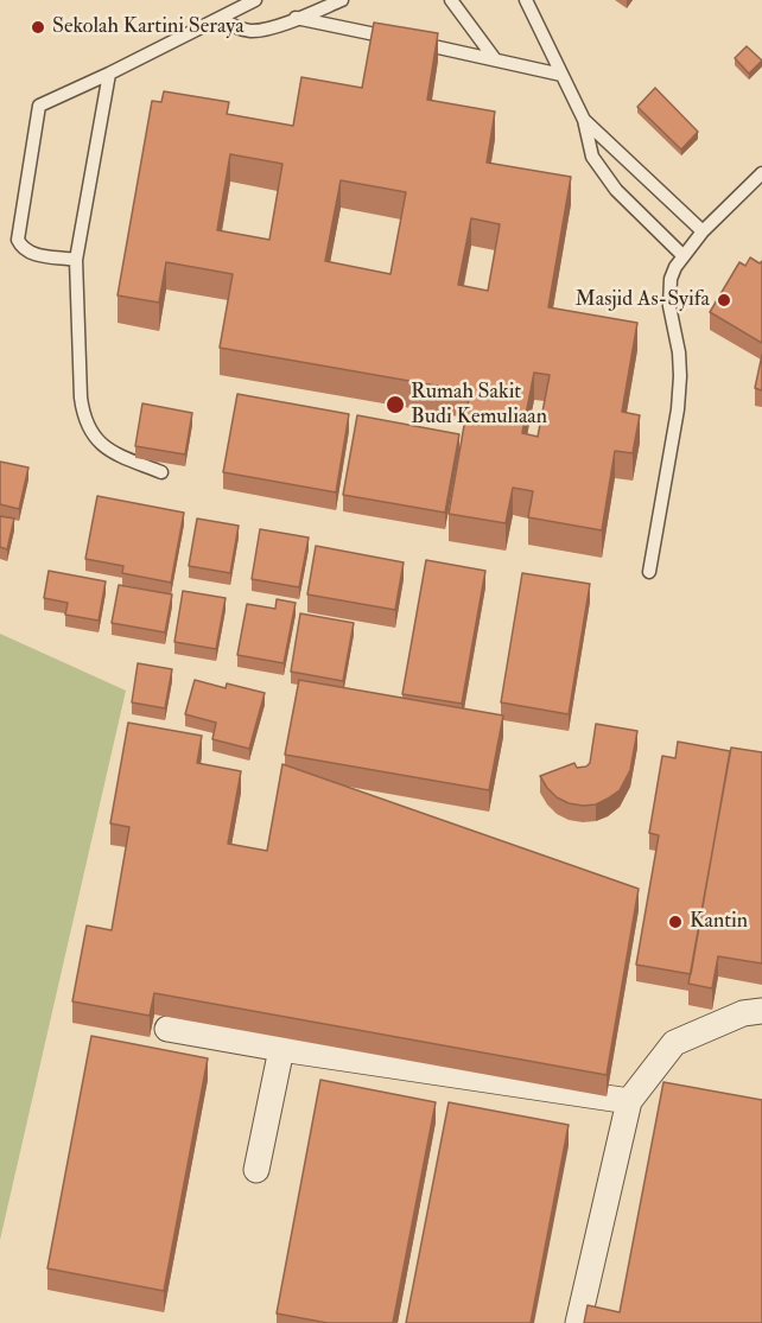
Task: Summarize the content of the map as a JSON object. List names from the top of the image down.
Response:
{
  "places": [
    "Sekolah Kartini Seraya",
    "Masjid As-Syifa",
    "Rumah Sakit Budi Kemuliaan",
    "Kantin"
  ]
}
